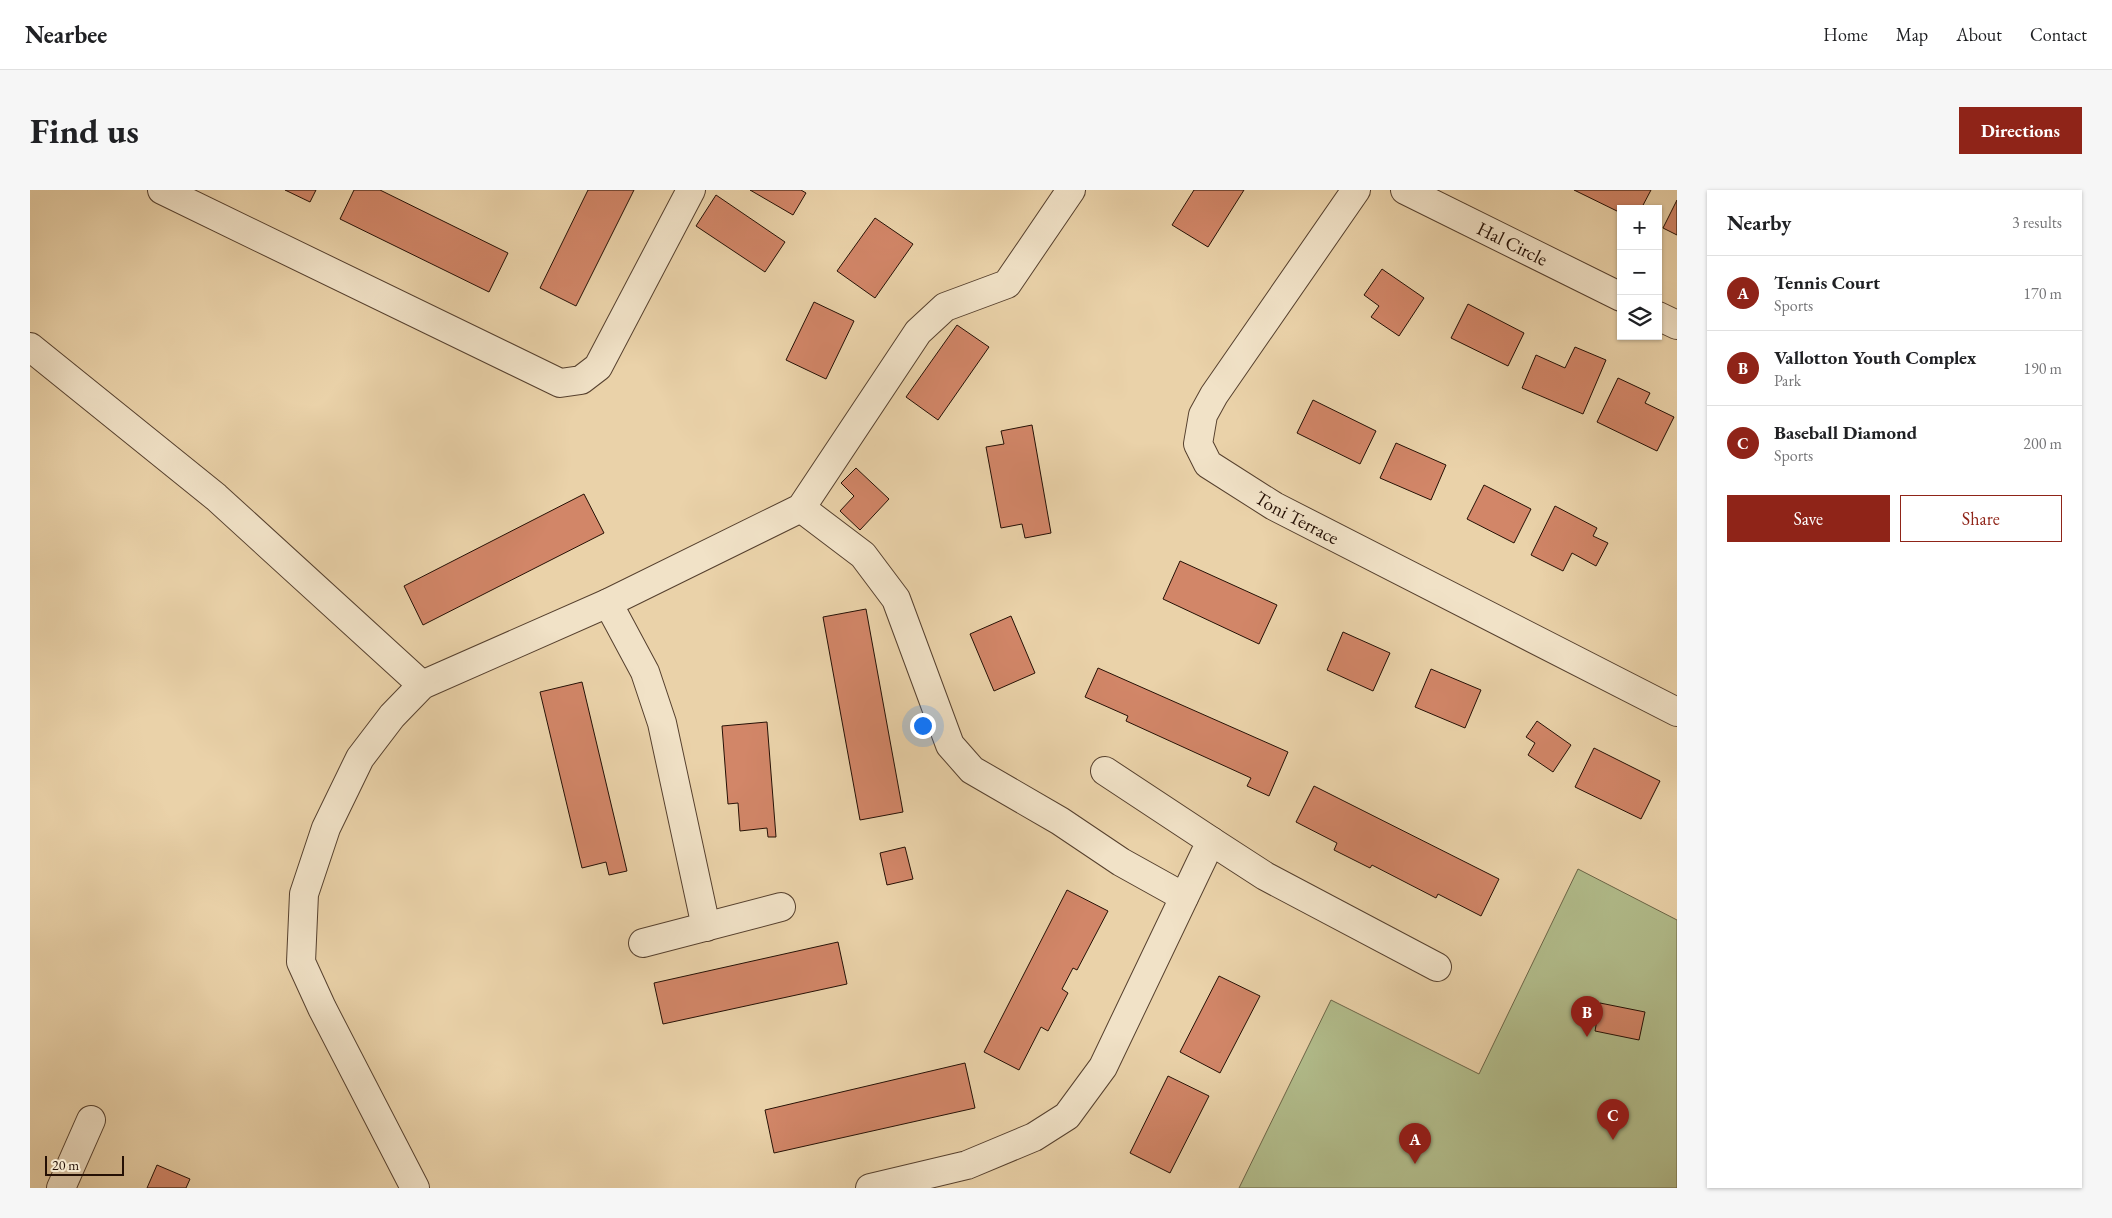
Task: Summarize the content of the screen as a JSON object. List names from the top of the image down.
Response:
{
  "streets": {
    "street": ["Hal Circle", "Toni Terrace"]
  },
  "scale_bar": "20 m",
  "page": {
    "header": "Nearbee",
    "nav": [
      "Home",
      "Map",
      "About",
      "Contact"
    ],
    "buttons": [
      "Directions",
      ["Save", "Share"]
    ],
    "title": "Find us",
    "heading": ["Nearby", "3 results"],
    "map_buttons": ["+", "−"],
    "list": [
      {
        "mark": "A",
        "name": "Tennis Court",
        "note": "Sports",
        "value": "170 m"
      },
      {
        "mark": "B",
        "name": "Vallotton Youth Complex",
        "note": "Park",
        "value": "190 m"
      },
      {
        "mark": "C",
        "name": "Baseball Diamond",
        "note": "Sports",
        "value": "200 m"
      }
    ],
    "pins": ["B", "C", "A"],
    "scale": "20 m"
  }
}
